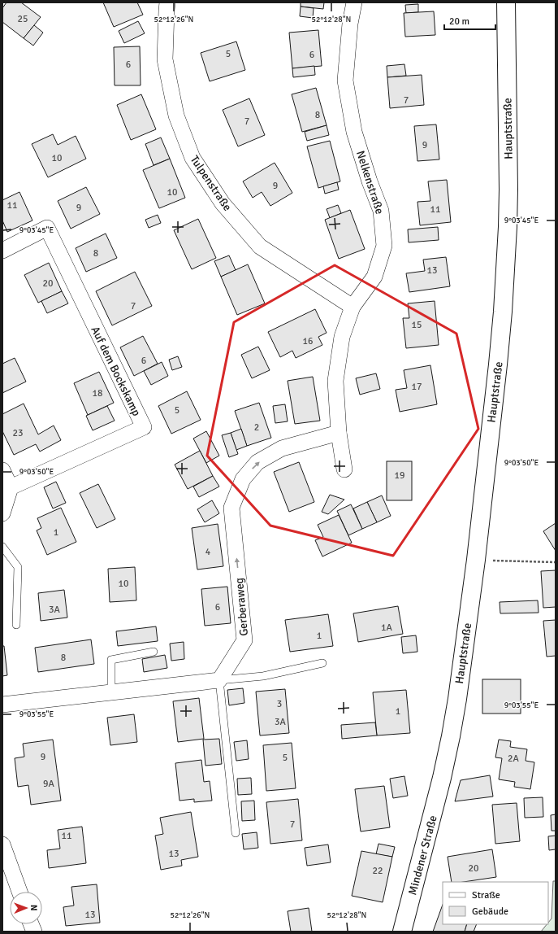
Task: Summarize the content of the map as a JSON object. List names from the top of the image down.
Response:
{
  "streets": {
    "main road": ["Hauptstraße", "Mindener Straße"],
    "street": [
      "Nelkenstraße",
      "Tulpenstraße",
      "Auf dem Bockskamp",
      "Gerberaweg"
    ]
  },
  "crossings": [
    ["Hauptstraße", "Mindener Straße"],
    ["Nelkenstraße", "Tulpenstraße"],
    ["Nelkenstraße", "Gerberaweg"]
  ],
  "one_way": ["Gerberaweg"],
  "house_numbers": [
    "25",
    "5",
    "6",
    "6",
    "7",
    "8",
    "7",
    "9",
    "10",
    "9",
    "10",
    "11",
    "9",
    "11",
    "8",
    "13",
    "20",
    "7",
    "15",
    "16",
    "6",
    "17",
    "18",
    "5",
    "2",
    "23",
    "19",
    "1",
    "4",
    "10",
    "6",
    "3A",
    "1A",
    "1",
    "8",
    "3",
    "1",
    "3A",
    "9",
    "5",
    "2A",
    "9A",
    "7",
    "11",
    "13",
    "20",
    "22",
    "13"
  ],
  "legend": ["Straße", "Gebäude"],
  "scale_bar": "20 m",
  "north": "right",
  "coordinates": [
    "52°12'26\"N",
    "52°12'28\"N",
    "9°03'45\"E",
    "9°03'50\"E",
    "9°03'55\"E"
  ]
}
